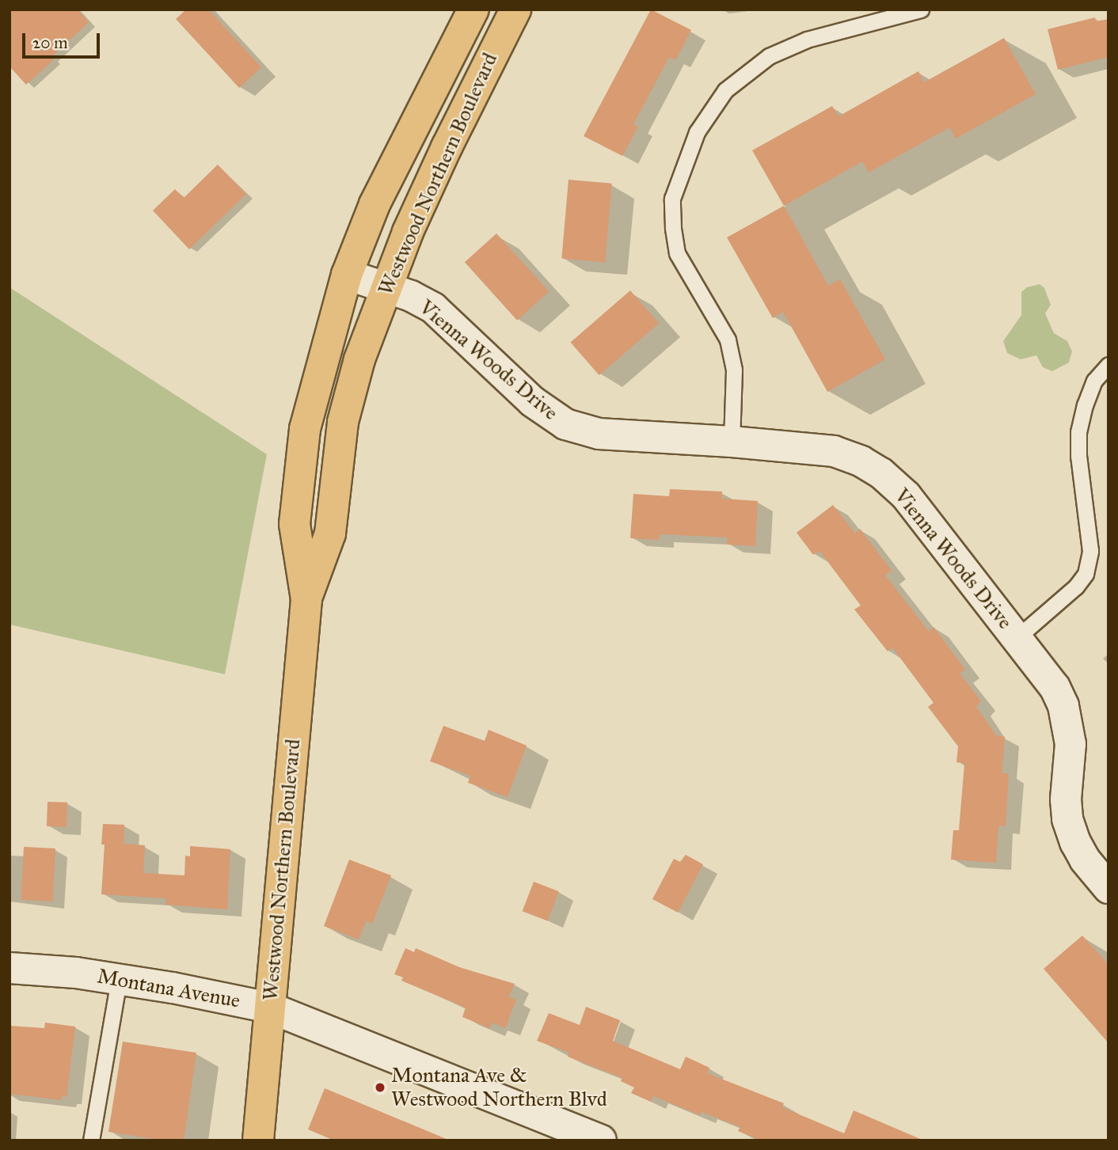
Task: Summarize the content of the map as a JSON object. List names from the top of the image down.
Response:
{
  "streets": {
    "main road": ["Westwood Northern Boulevard"],
    "street": ["Vienna Woods Drive", "Montana Avenue"]
  },
  "crossings": [
    ["Westwood Northern Boulevard", "Vienna Woods Drive"],
    ["Westwood Northern Boulevard", "Montana Avenue"]
  ],
  "places": ["Montana Ave & Westwood Northern Blvd"],
  "scale_bar": "20 m"
}
